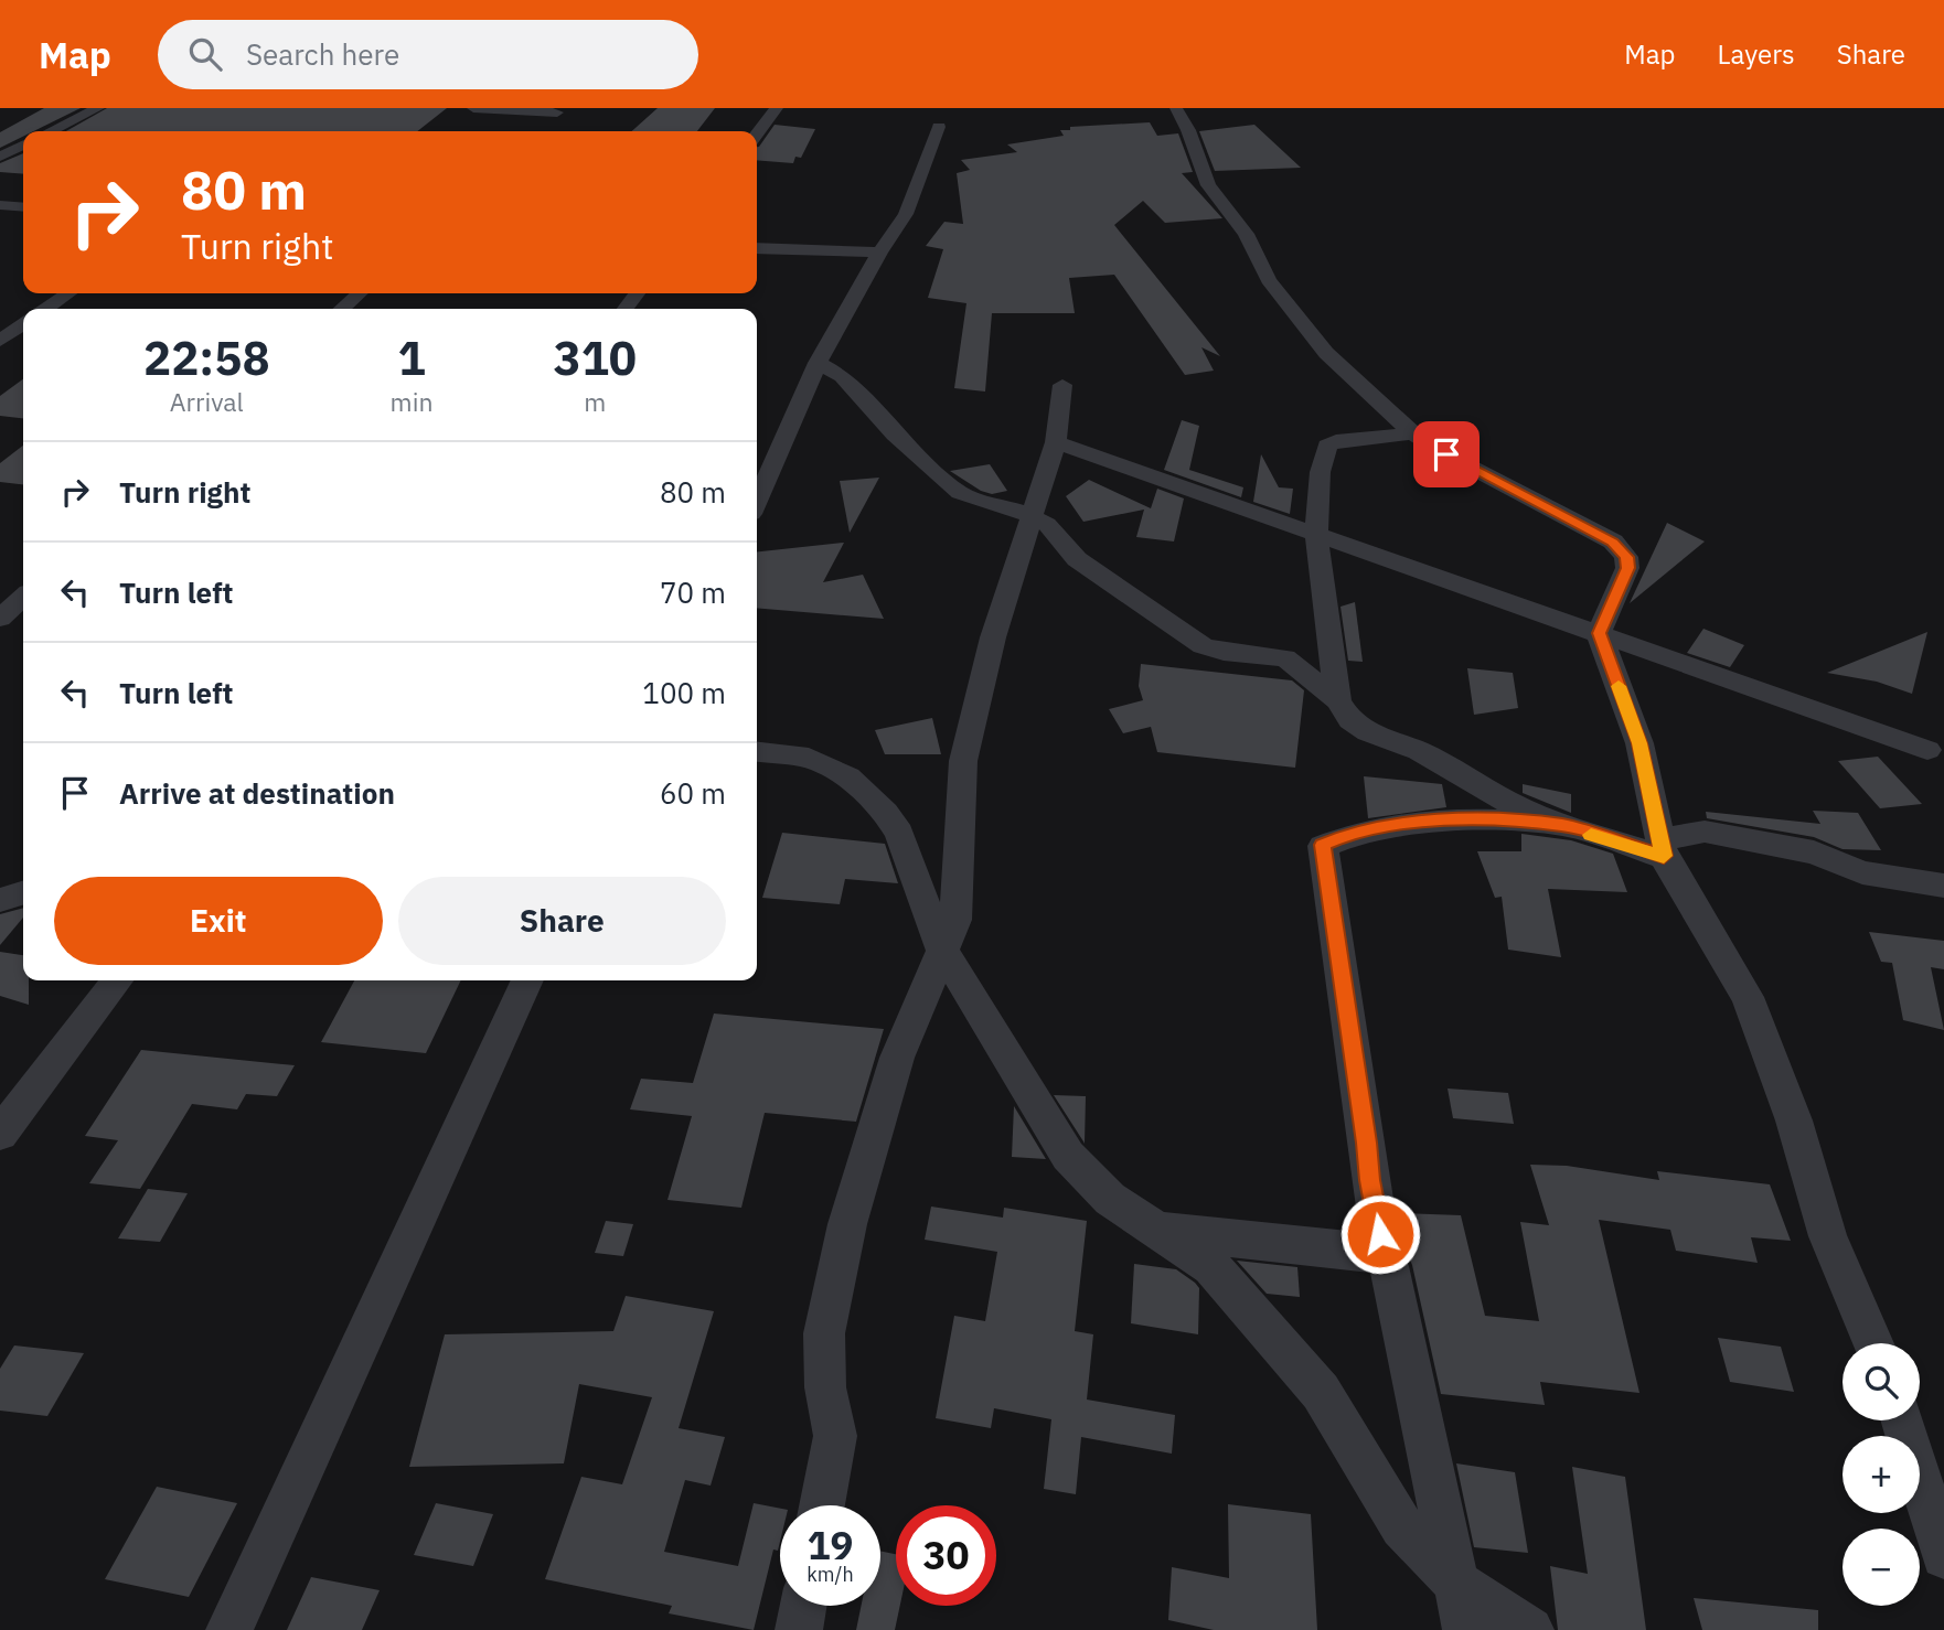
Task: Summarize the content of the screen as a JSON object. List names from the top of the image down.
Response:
{
  "page": {
    "header": "Map",
    "search": "Search here",
    "nav": ["Map", "Layers", "Share"],
    "turn": ["80 m", "Turn right"],
    "eta": [
      "22:58",
      "Arrival",
      "1",
      "min",
      "310",
      "m"
    ],
    "list": [
      {
        "name": "Turn right",
        "value": "80 m"
      },
      {
        "name": "Turn left",
        "value": "70 m"
      },
      {
        "name": "Turn left",
        "value": "100 m"
      },
      {
        "name": "Arrive at destination",
        "value": "60 m"
      }
    ],
    "buttons": ["Exit", "Share"],
    "map_buttons": ["+", "−"],
    "speed": "19 km/h",
    "limit": "30"
  }
}
